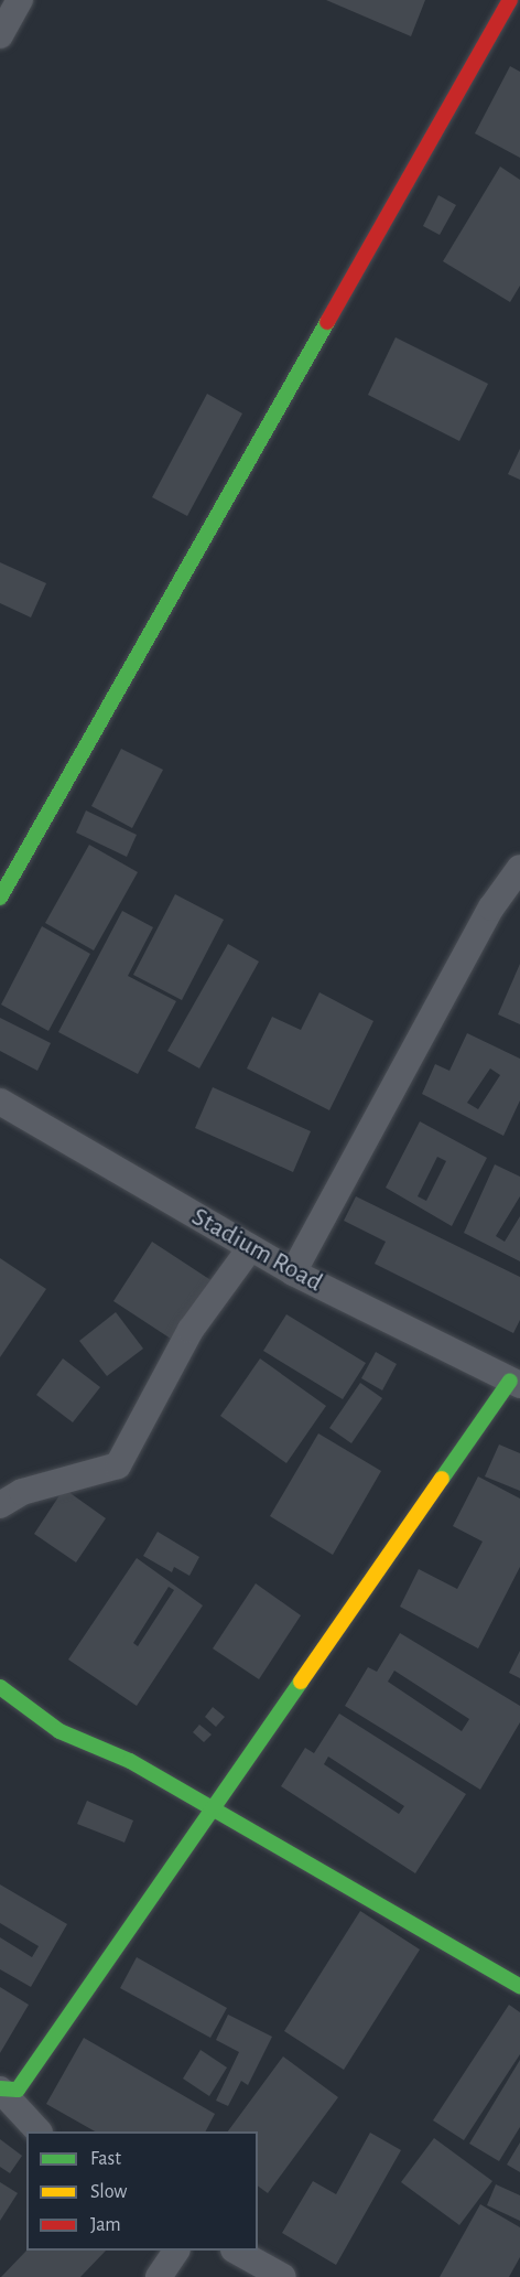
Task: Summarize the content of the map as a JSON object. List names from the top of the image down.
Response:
{
  "streets": {
    "street": ["Stadium Road"]
  },
  "legend": ["Fast", "Slow", "Jam"]
}
